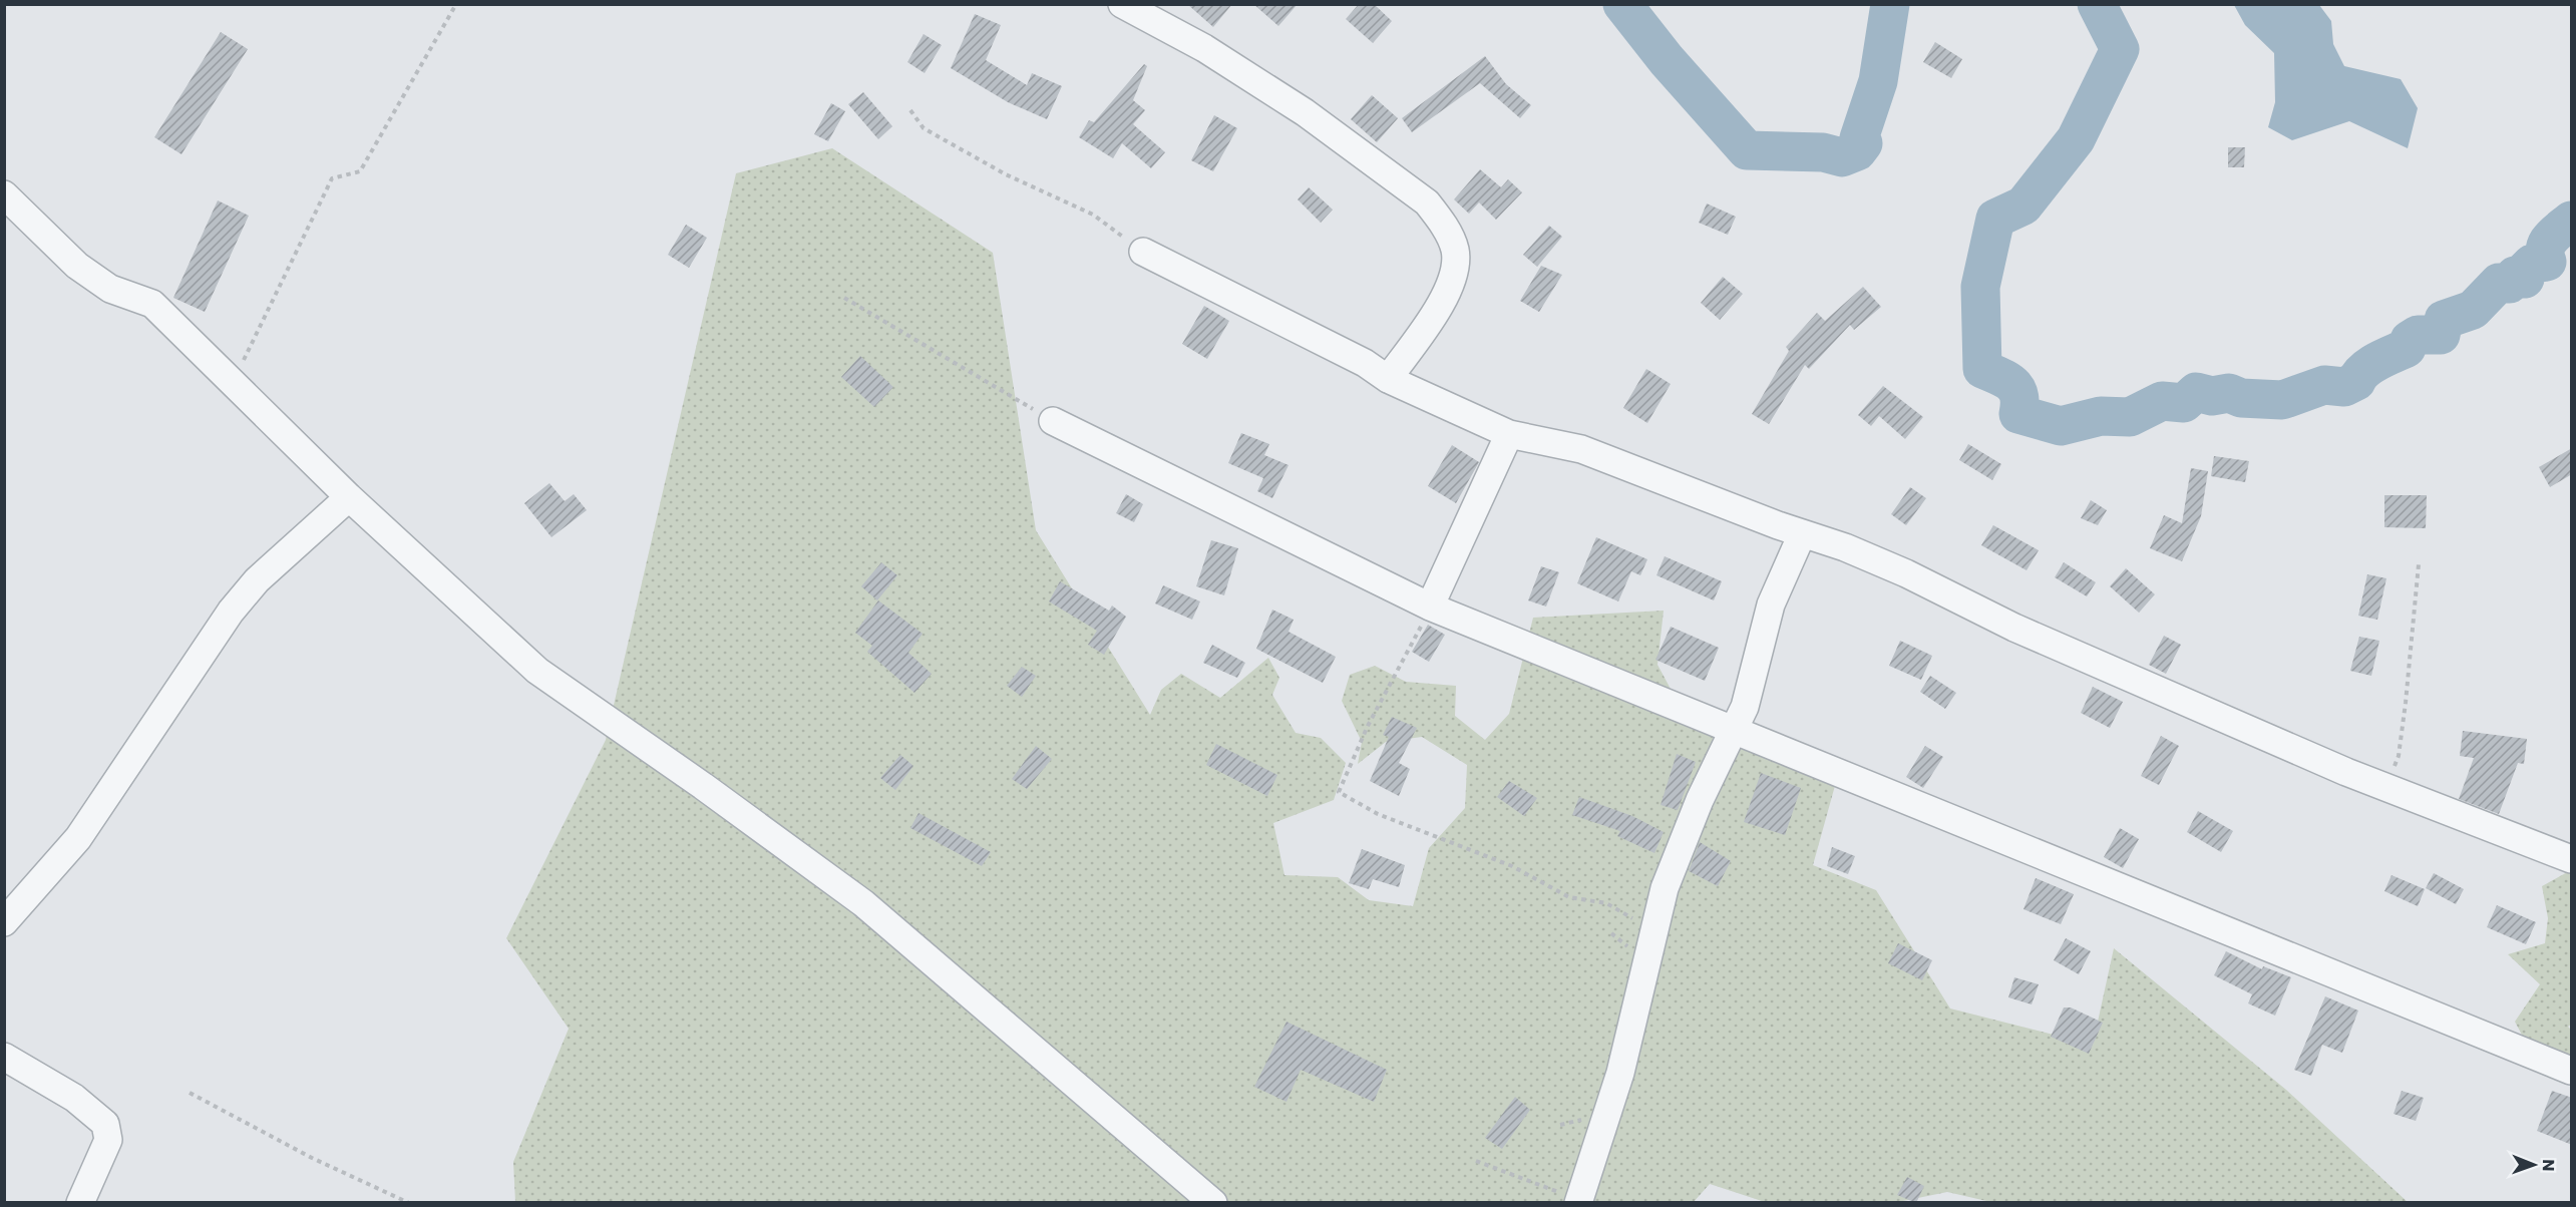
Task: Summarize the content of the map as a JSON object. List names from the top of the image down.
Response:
{
  "north": "right"
}
